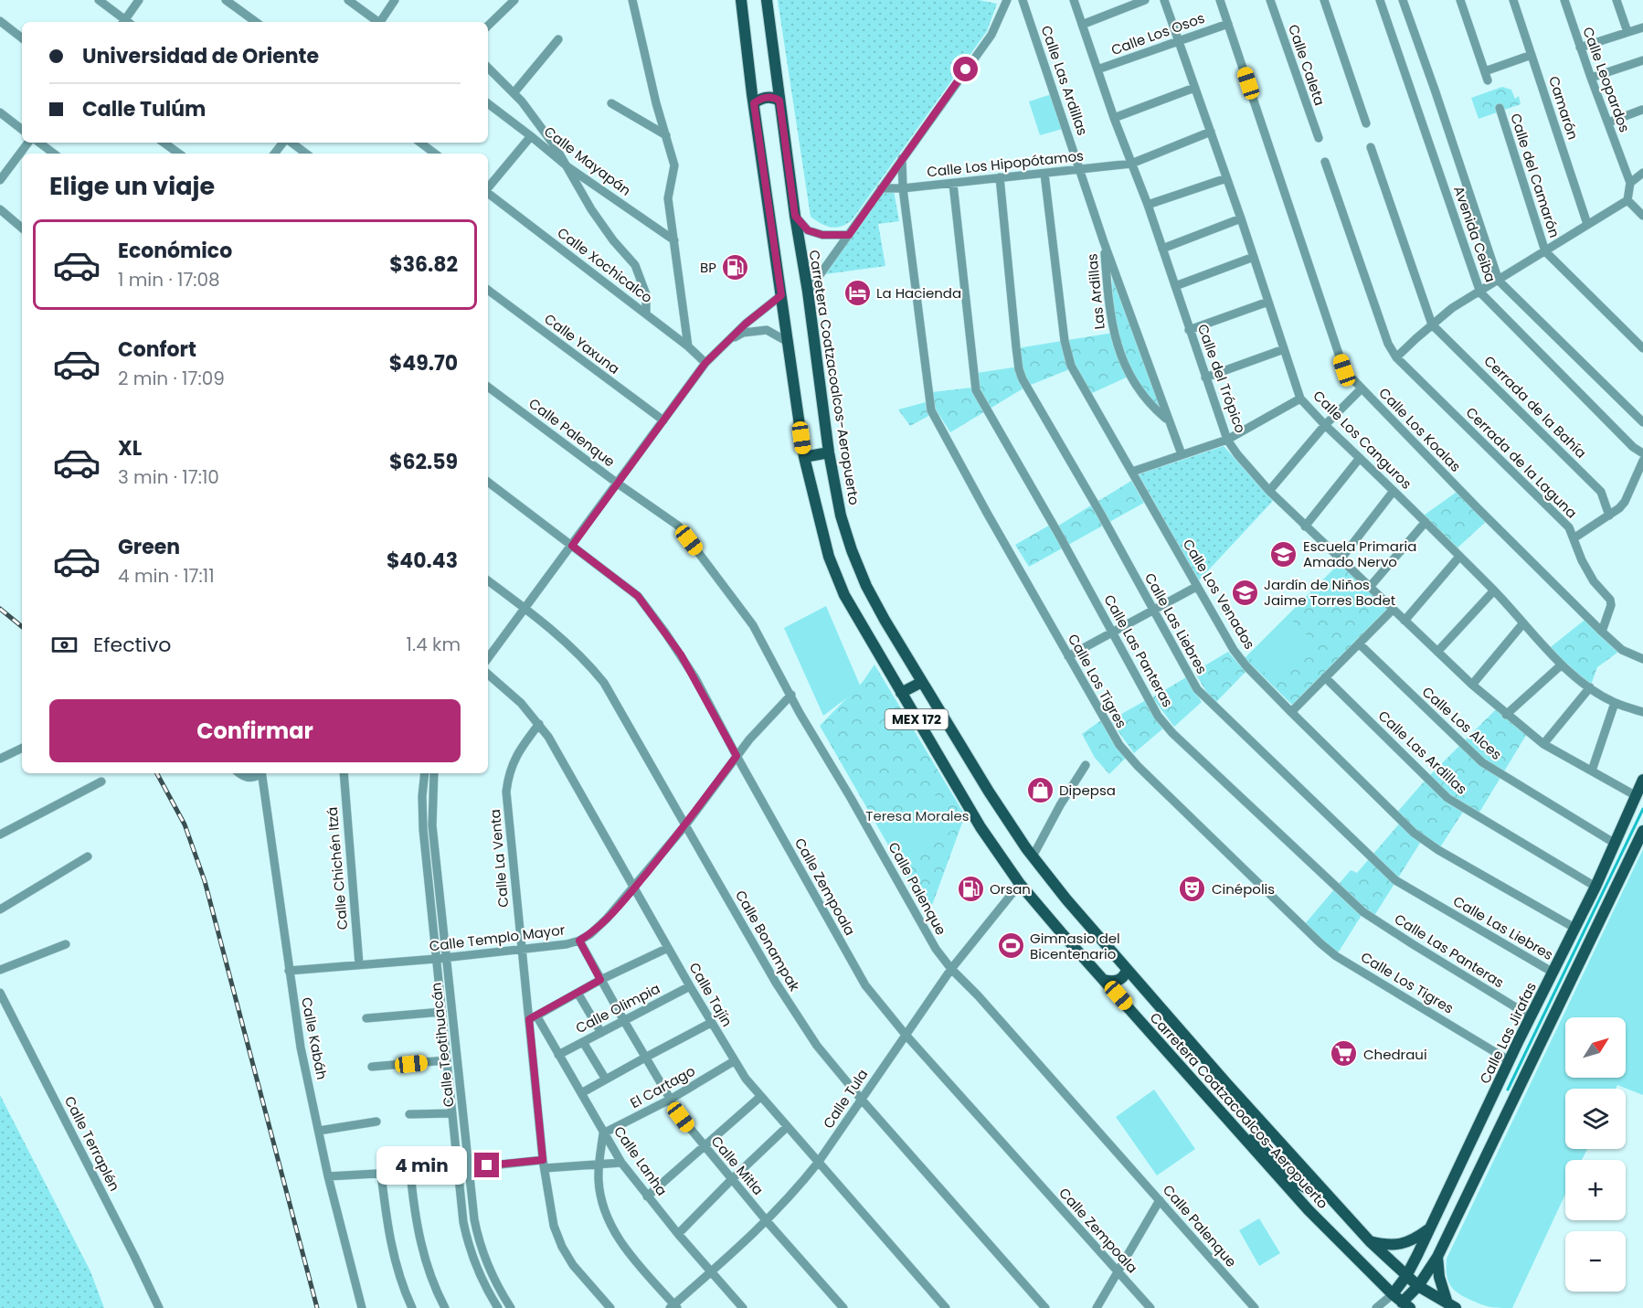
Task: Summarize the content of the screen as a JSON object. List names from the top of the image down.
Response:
{
  "streets": {
    "main road": ["Carretera Coatzacoalcos-Aeropuerto", "MEX 172", "Calle Las Jirafas"],
    "street": [
      "Calle Los Osos",
      "Calle Caleta",
      "Calle Leopardos",
      "Calle Las Ardillas",
      "Camarón",
      "Calle Mayapán",
      "Calle Los Hipopótamos",
      "Calle del Camarón",
      "Avenida Ceiba",
      "Calle Xochicalco",
      "Las Ardillas",
      "Calle Yaxuna",
      "Calle del Trópico",
      "Cerrada de la Bahía",
      "Calle Los Koalas",
      "Calle Palenque",
      "Calle Los Canguros",
      "Cerrada de la Laguna",
      "Calle Los Venados",
      "Calle Las Liebres",
      "Calle Las Panteras",
      "Calle Los Tigres",
      "Calle Los Alces",
      "Calle La Venta",
      "Calle Chichén Itzá",
      "Calle Zempoala",
      "Calle Templo Mayor",
      "Calle Bonampak",
      "Calle Tajín",
      "Calle Olimpia",
      "Calle Kabáh",
      "Calle Teotihuacán",
      "El Cartago",
      "Calle Tula",
      "Calle Terraplén",
      "Calle Lanha",
      "Calle Mitla"
    ]
  },
  "crossings": [
    ["Calle Los Osos", "Calle del Trópico"],
    ["Calle Los Osos", "Calle Los Koalas"],
    ["Calle Los Osos", "Calle Los Canguros"],
    ["Calle Las Ardillas", "Calle Los Hipopótamos"],
    ["Calle Las Ardillas", "Las Ardillas"],
    ["Calle Las Ardillas", "Calle Las Jirafas"],
    ["Calle Los Hipopótamos", "Las Ardillas"],
    ["Calle Los Hipopótamos", "Calle del Trópico"],
    ["Calle Los Hipopótamos", "Calle Los Canguros"],
    ["Calle Los Hipopótamos", "Calle Los Venados"],
    ["Calle Los Hipopótamos", "Calle Las Liebres"],
    ["Calle Los Hipopótamos", "Calle Las Panteras"],
    ["Calle Los Hipopótamos", "Calle Los Tigres"],
    ["Carretera Coatzacoalcos-Aeropuerto", "Calle Las Jirafas"],
    ["Carretera Coatzacoalcos-Aeropuerto", "Calle Tula"],
    ["Calle del Trópico", "Calle Las Jirafas"],
    ["Calle Los Koalas", "Cerrada de la Laguna"],
    ["Calle Palenque", "Calle Templo Mayor"],
    ["Calle Palenque", "Calle Tula"],
    ["Calle Los Venados", "Calle Las Jirafas"],
    ["Calle Las Liebres", "Calle Las Jirafas"],
    ["Calle Las Panteras", "Calle Las Jirafas"],
    ["Calle Los Tigres", "Calle Las Jirafas"],
    ["Calle Los Alces", "Calle Las Jirafas"],
    ["Calle La Venta", "Calle Templo Mayor"],
    ["Calle La Venta", "Calle Tajín"],
    ["Calle La Venta", "Calle Lanha"],
    ["Calle Chichén Itzá", "Calle Templo Mayor"],
    ["Calle Zempoala", "Calle Templo Mayor"],
    ["Calle Zempoala", "Calle Tula"],
    ["Calle Templo Mayor", "Calle Bonampak"],
    ["Calle Templo Mayor", "Calle Tajín"],
    ["Calle Templo Mayor", "Calle Kabáh"],
    ["Calle Templo Mayor", "Calle Teotihuacán"],
    ["Calle Templo Mayor", "Calle Mitla"],
    ["Calle Bonampak", "Calle Tula"],
    ["Calle Tajín", "Calle Olimpia"],
    ["Calle Tajín", "El Cartago"],
    ["Calle Tajín", "Calle Tula"],
    ["Calle Olimpia", "Calle Lanha"],
    ["Calle Olimpia", "Calle Mitla"],
    ["El Cartago", "Calle Lanha"],
    ["El Cartago", "Calle Mitla"],
    ["Calle Tula", "Calle Lanha"],
    ["Calle Tula", "Calle Mitla"]
  ],
  "parks": ["Teresa Morales"],
  "places": {
    "fuel station": ["BP", "Orsan"],
    "hotel": ["La Hacienda"],
    "school or university": ["Escuela Primaria Amado Nervo", "Jardín de Niños Jaime Torres Bodet"],
    "shop": ["Dipepsa"],
    "theatre": ["Cinépolis"],
    "sports": ["Gimnasio del Bicentenario"],
    "supermarket": ["Chedraui"]
  },
  "north": "top right",
  "page": {
    "banner": ["Universidad de Oriente", "Calle Tulúm"],
    "heading": "Elige un viaje",
    "list": [
      {
        "name": "Económico",
        "note": "1 min · 17:08",
        "value": "$36.82"
      },
      {
        "name": "Confort",
        "note": "2 min · 17:09",
        "value": "$49.70"
      },
      {
        "name": "XL",
        "note": "3 min · 17:10",
        "value": "$62.59"
      },
      {
        "name": "Green",
        "note": "4 min · 17:11",
        "value": "$40.43"
      }
    ],
    "pay": ["Efectivo", "1.4 km"],
    "buttons": "Confirmar",
    "map_buttons": ["+", "−"],
    "bubble": "4 min"
  }
}
